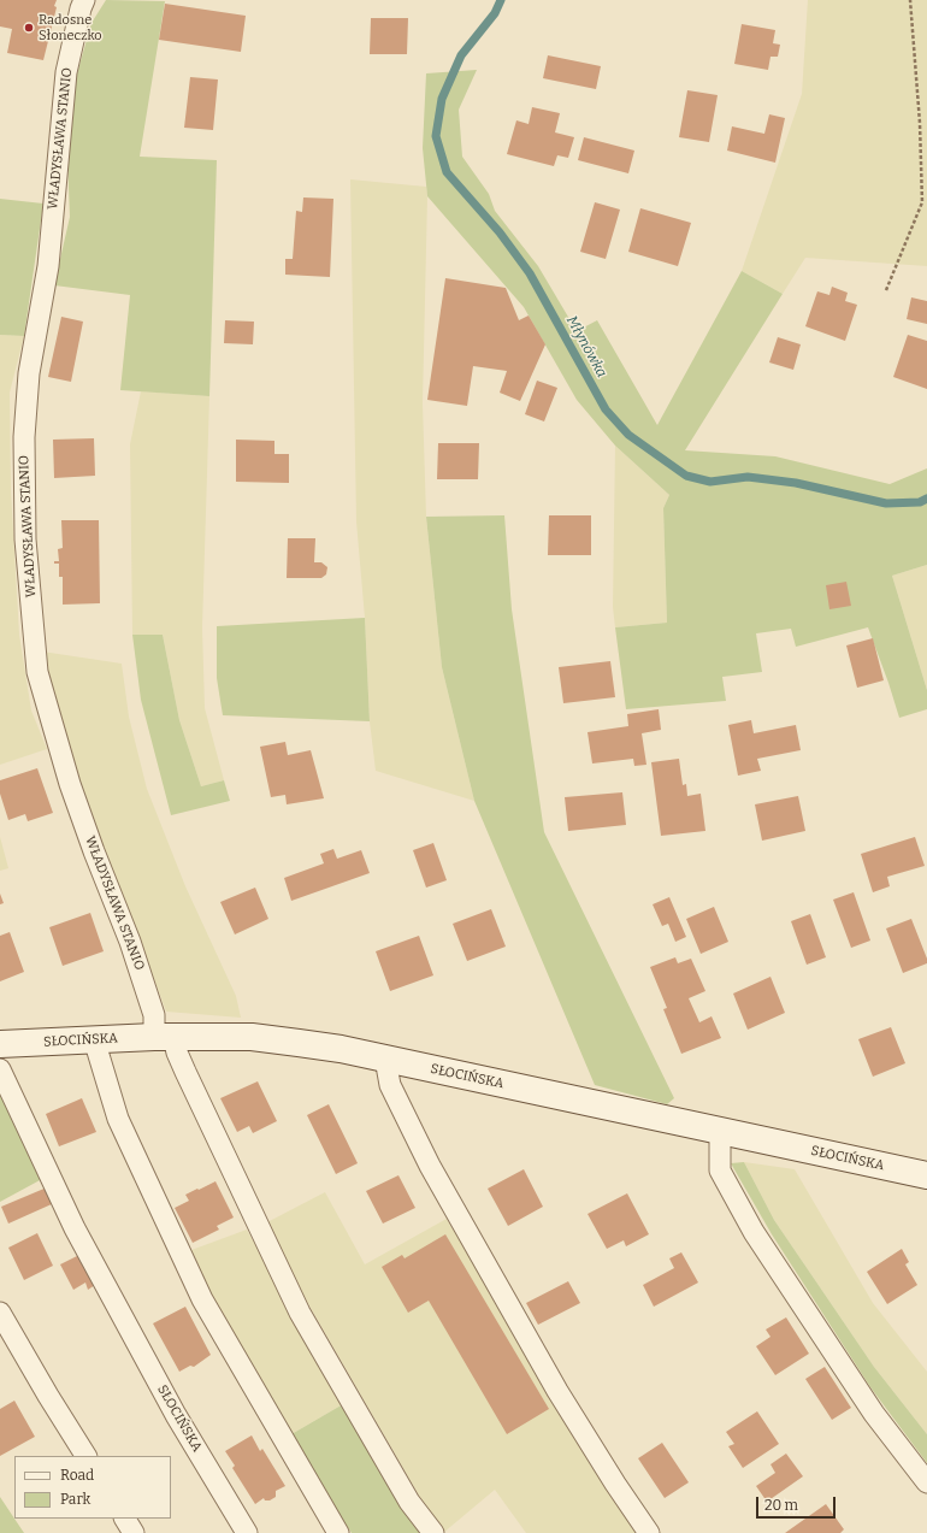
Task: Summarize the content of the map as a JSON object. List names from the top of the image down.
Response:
{
  "streets": {
    "street": ["WŁADYSŁAWA STANIO", "SŁOCIŃSKA"]
  },
  "crossings": [
    ["WŁADYSŁAWA STANIO", "SŁOCIŃSKA"]
  ],
  "water": ["Młynówka"],
  "places": ["Radosne Słoneczko"],
  "legend": ["Road", "Park"],
  "scale_bar": "20 m"
}
